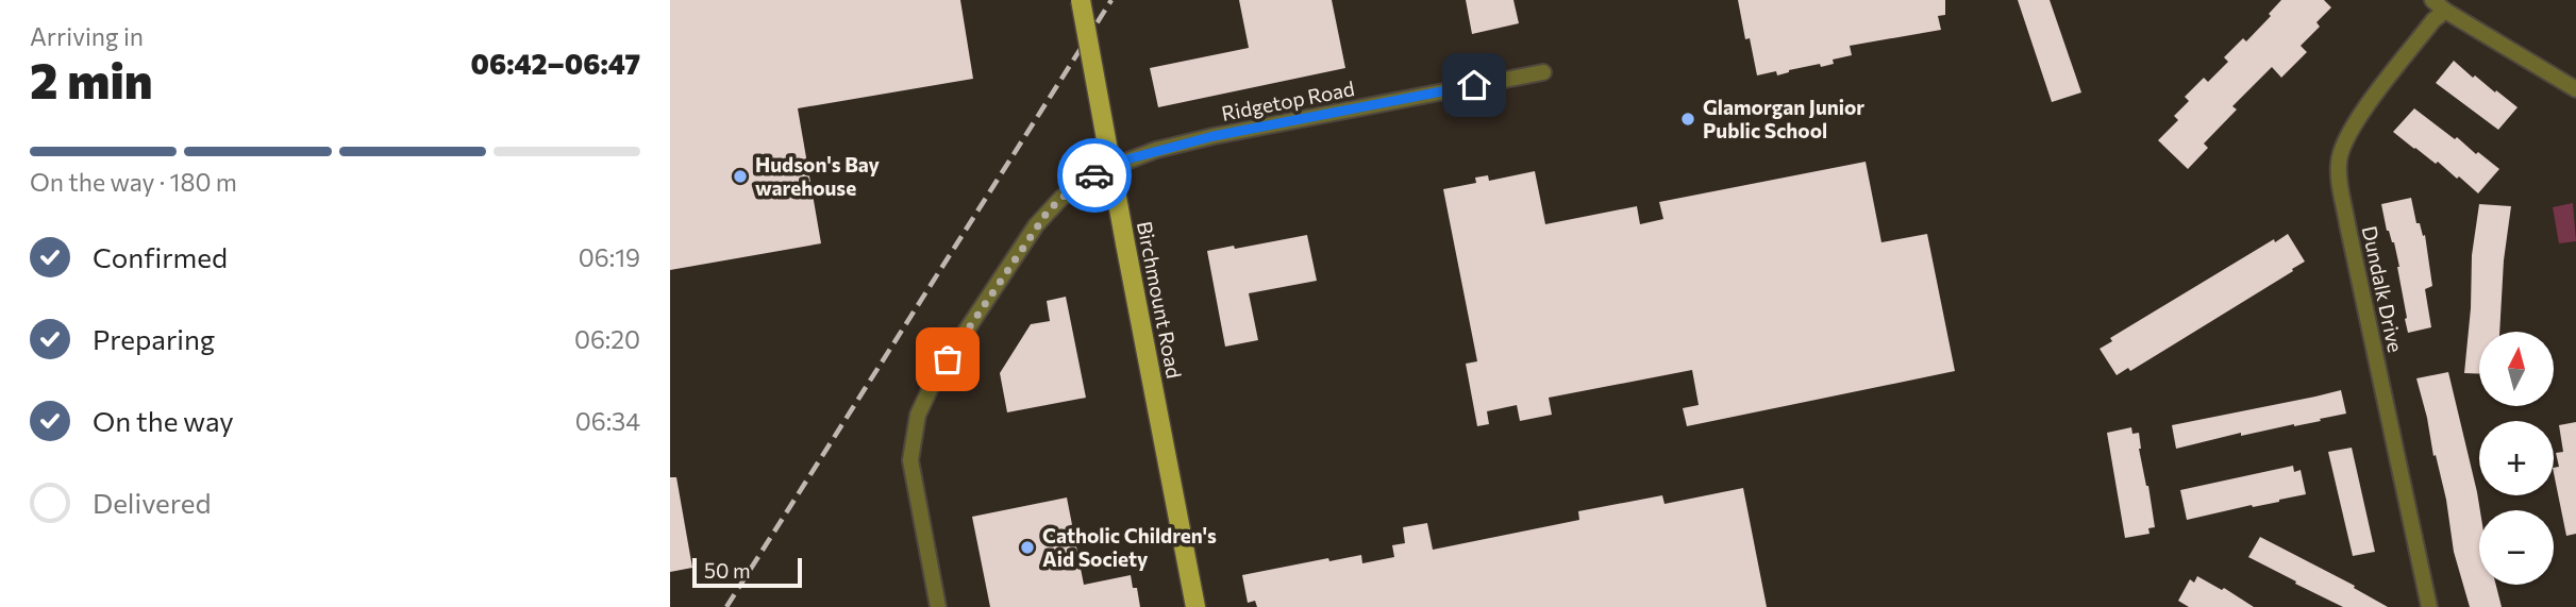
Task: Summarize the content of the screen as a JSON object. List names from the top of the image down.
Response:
{
  "streets": {
    "main road": ["Birchmount Road"],
    "street": ["Ridgetop Road", "Dundalk Drive"]
  },
  "places": ["Glamorgan Junior Public School", "Hudson's Bay warehouse", "Catholic Children's Aid Society"],
  "scale_bar": "50 m",
  "north": "top",
  "page": {
    "heading": ["2 min", "Arriving in", "06:42–06:47"],
    "bar": "On the way · 180 m",
    "list": [
      ["Confirmed", "06:19"],
      ["Preparing", "06:20"],
      ["On the way", "06:34"],
      "Delivered"
    ],
    "map_buttons": ["+", "−"],
    "scale": "50 m"
  }
}
